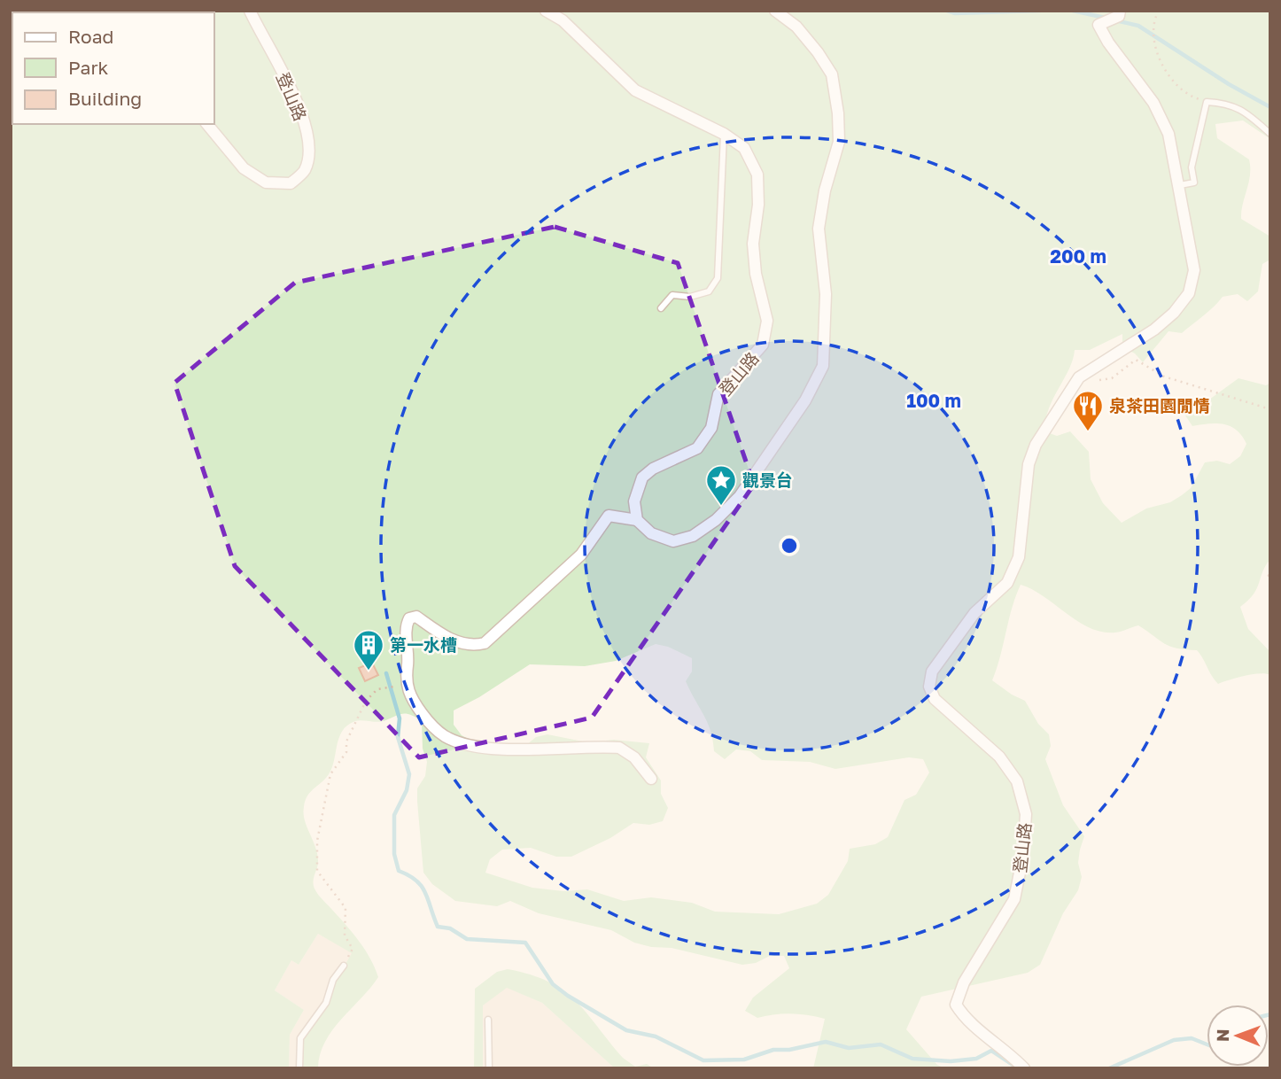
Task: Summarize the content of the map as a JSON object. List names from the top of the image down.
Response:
{
  "streets": {
    "street": ["登山路"]
  },
  "places": {
    "restaurant": ["泉茶田園閒情"],
    "place": ["觀景台"],
    "building": ["第一水槽"]
  },
  "legend": ["Road", "Park", "Building"],
  "north": "left",
  "rings": ["200 m", "100 m"]
}
